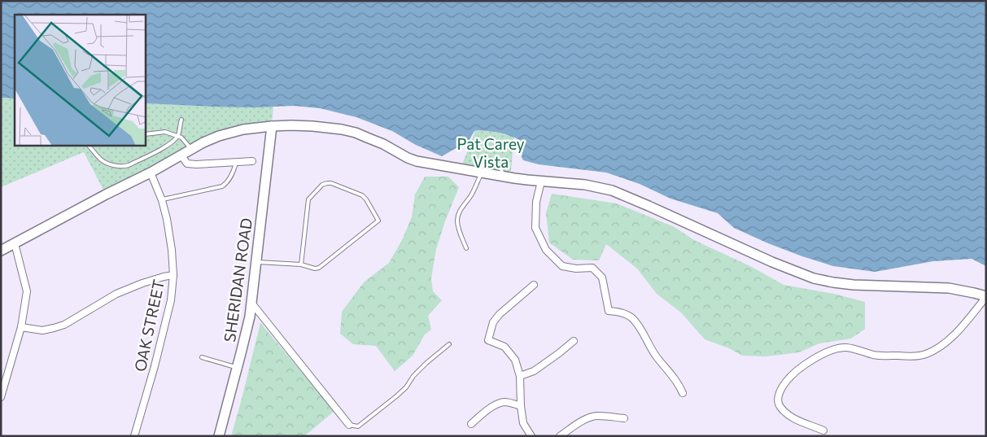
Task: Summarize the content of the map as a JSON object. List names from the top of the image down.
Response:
{
  "streets": {
    "main road": ["SHERIDAN ROAD"],
    "street": ["OAK STREET"]
  },
  "parks": ["Pat Carey Vista"]
}
